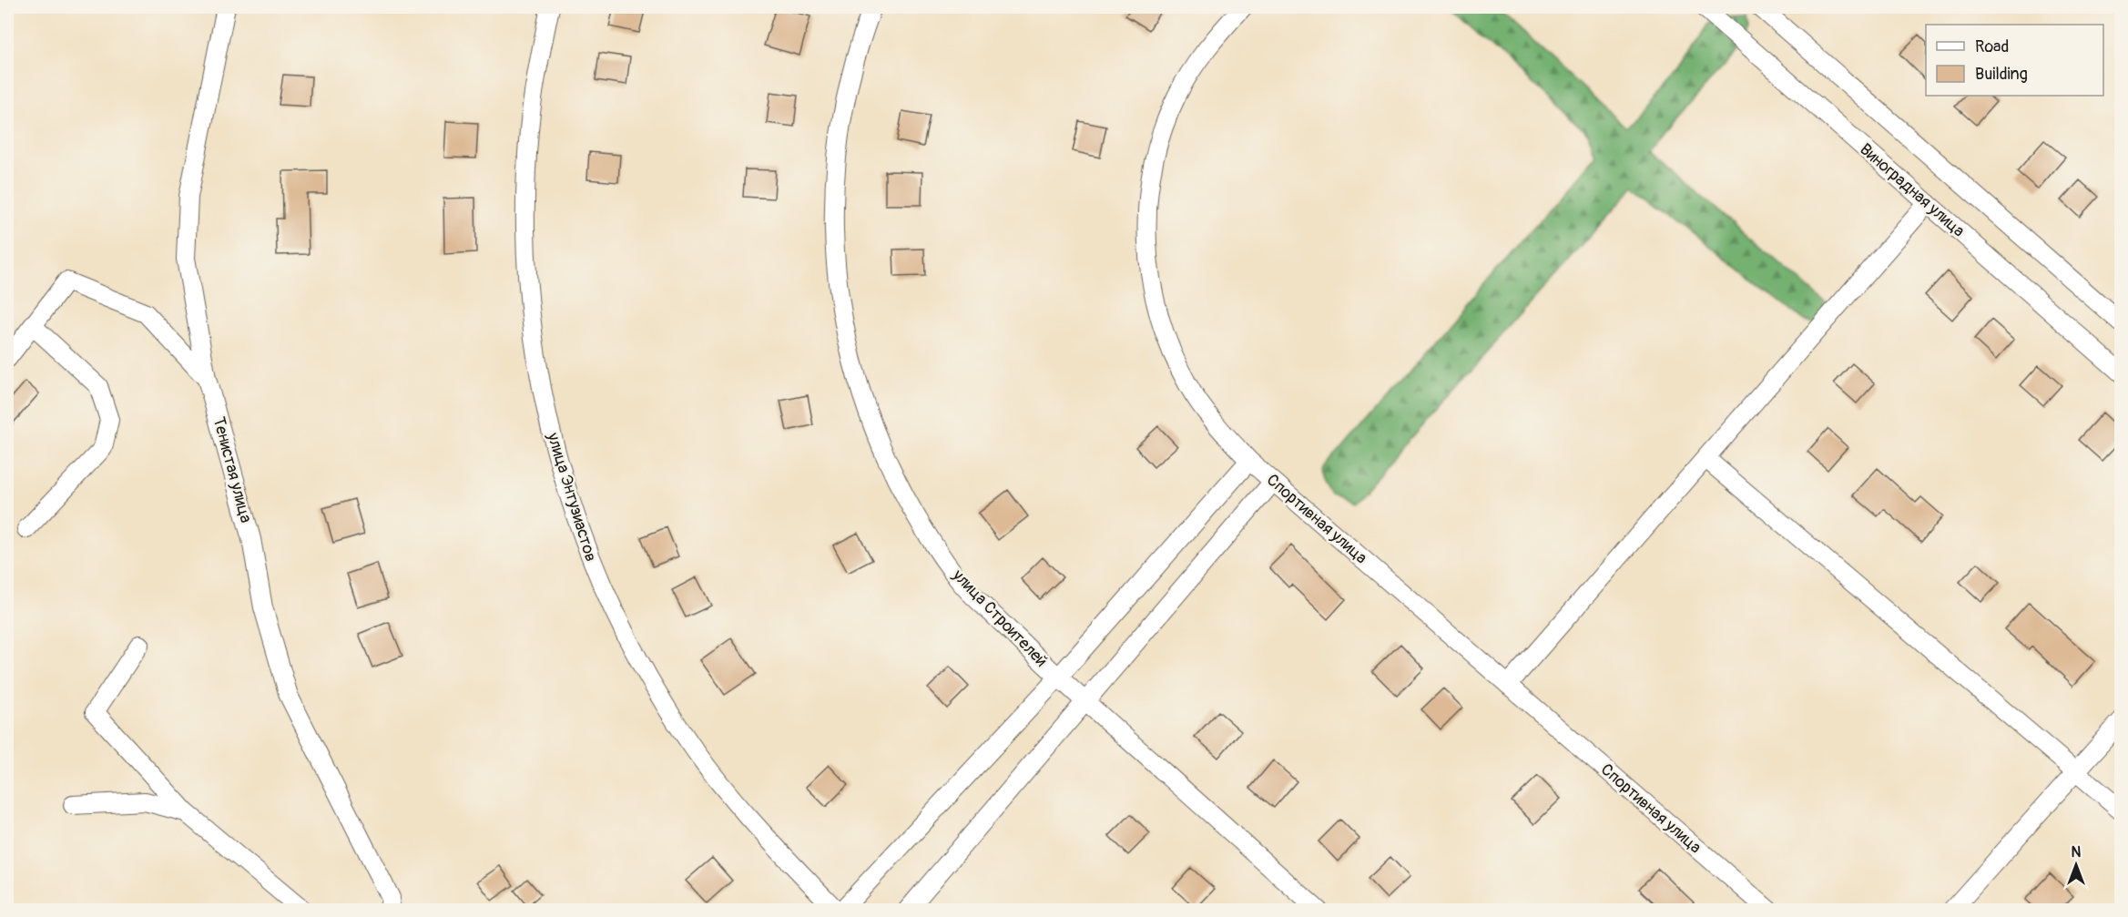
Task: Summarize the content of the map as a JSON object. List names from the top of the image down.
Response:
{
  "streets": {
    "street": [
      "Виноградная улица",
      "Тенистая улица",
      "улица Энтузиастов",
      "Спортивная улица",
      "улица Строителей"
    ]
  },
  "legend": ["Road", "Building"],
  "north": "top"
}
